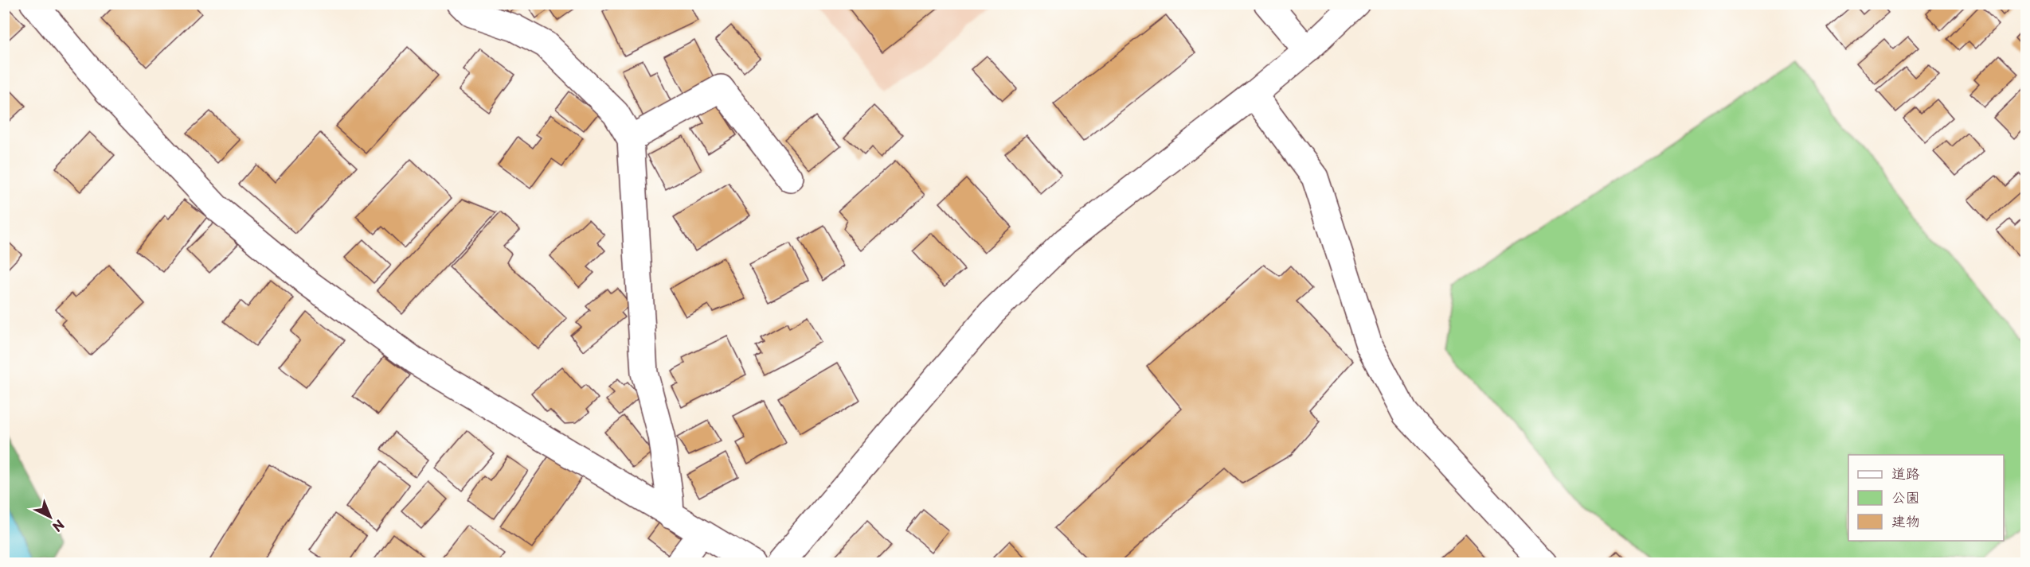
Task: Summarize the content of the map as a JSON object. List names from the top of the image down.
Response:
{
  "legend": ["道路", "公園", "建物"],
  "north": "bottom right"
}
